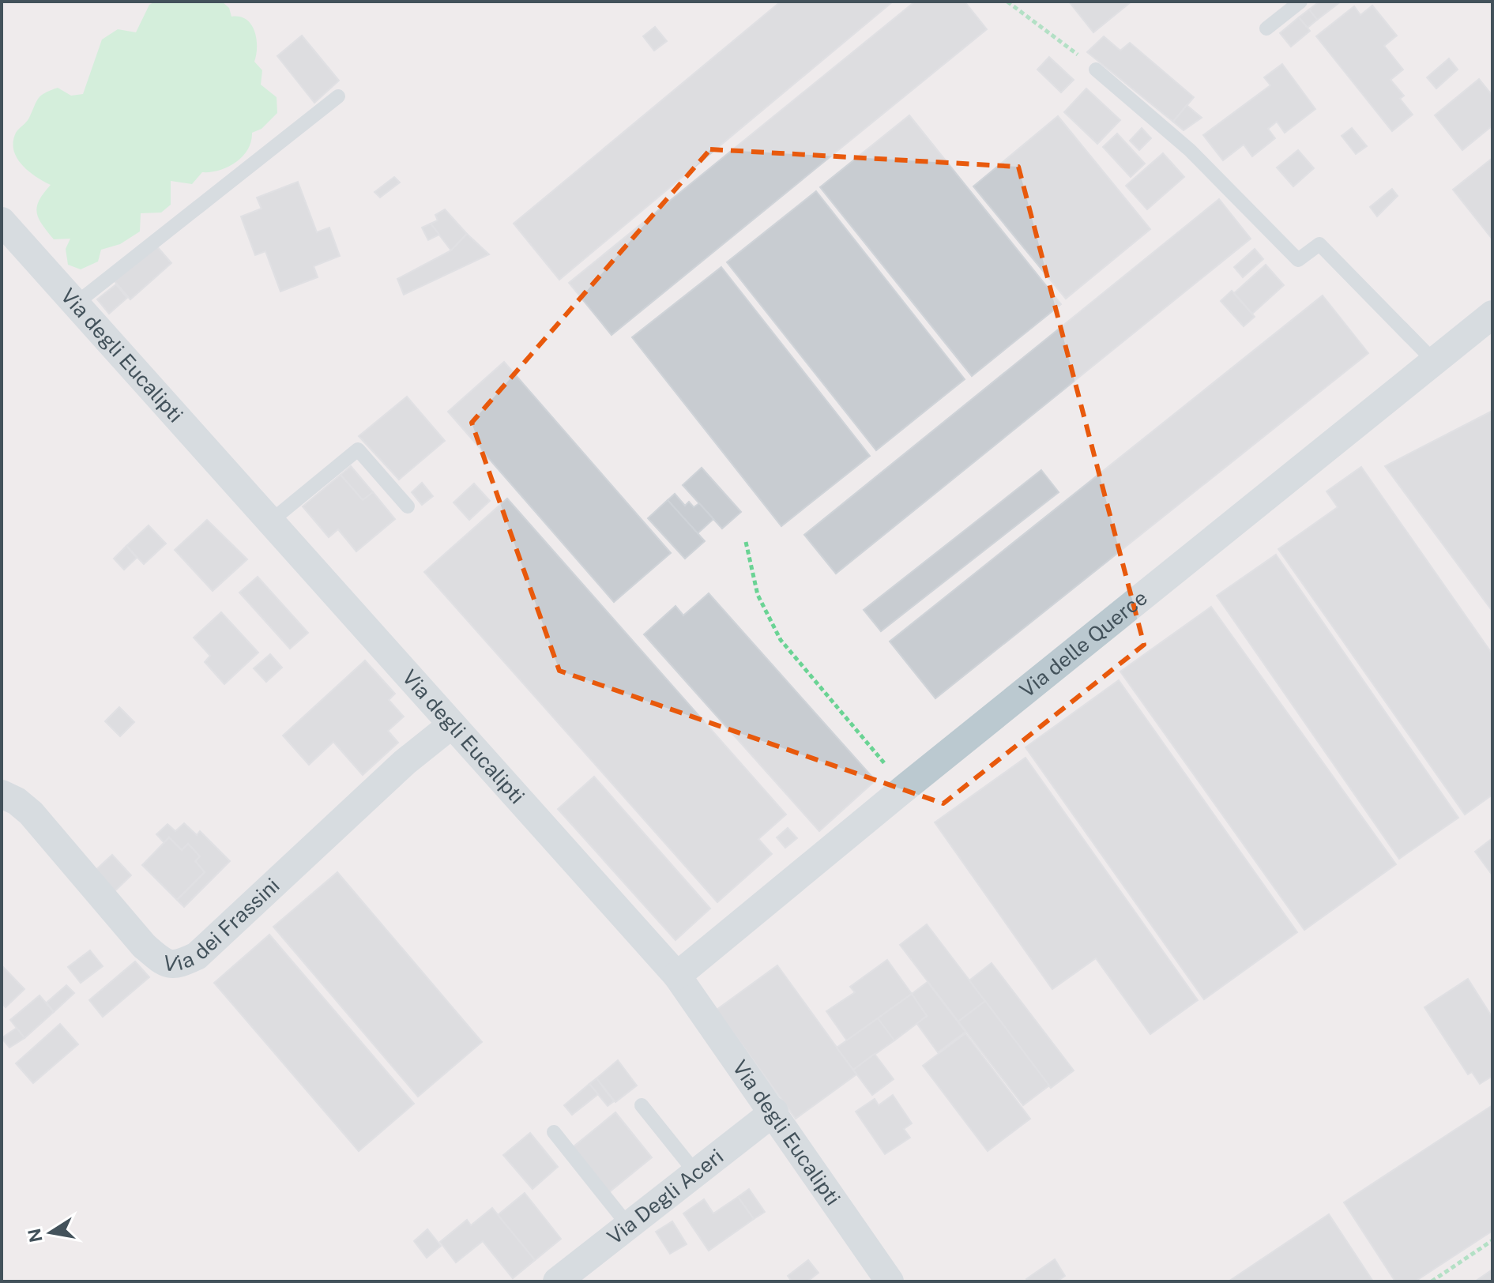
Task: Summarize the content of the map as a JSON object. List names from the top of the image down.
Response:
{
  "streets": {
    "street": [
      "Via degli Eucalipti",
      "Via delle Querce",
      "Via dei Frassini",
      "Via Degli Aceri"
    ]
  },
  "crossings": [
    ["Via degli Eucalipti", "Via delle Querce"],
    ["Via degli Eucalipti", "Via dei Frassini"],
    ["Via degli Eucalipti", "Via Degli Aceri"]
  ],
  "north": "left"
}
